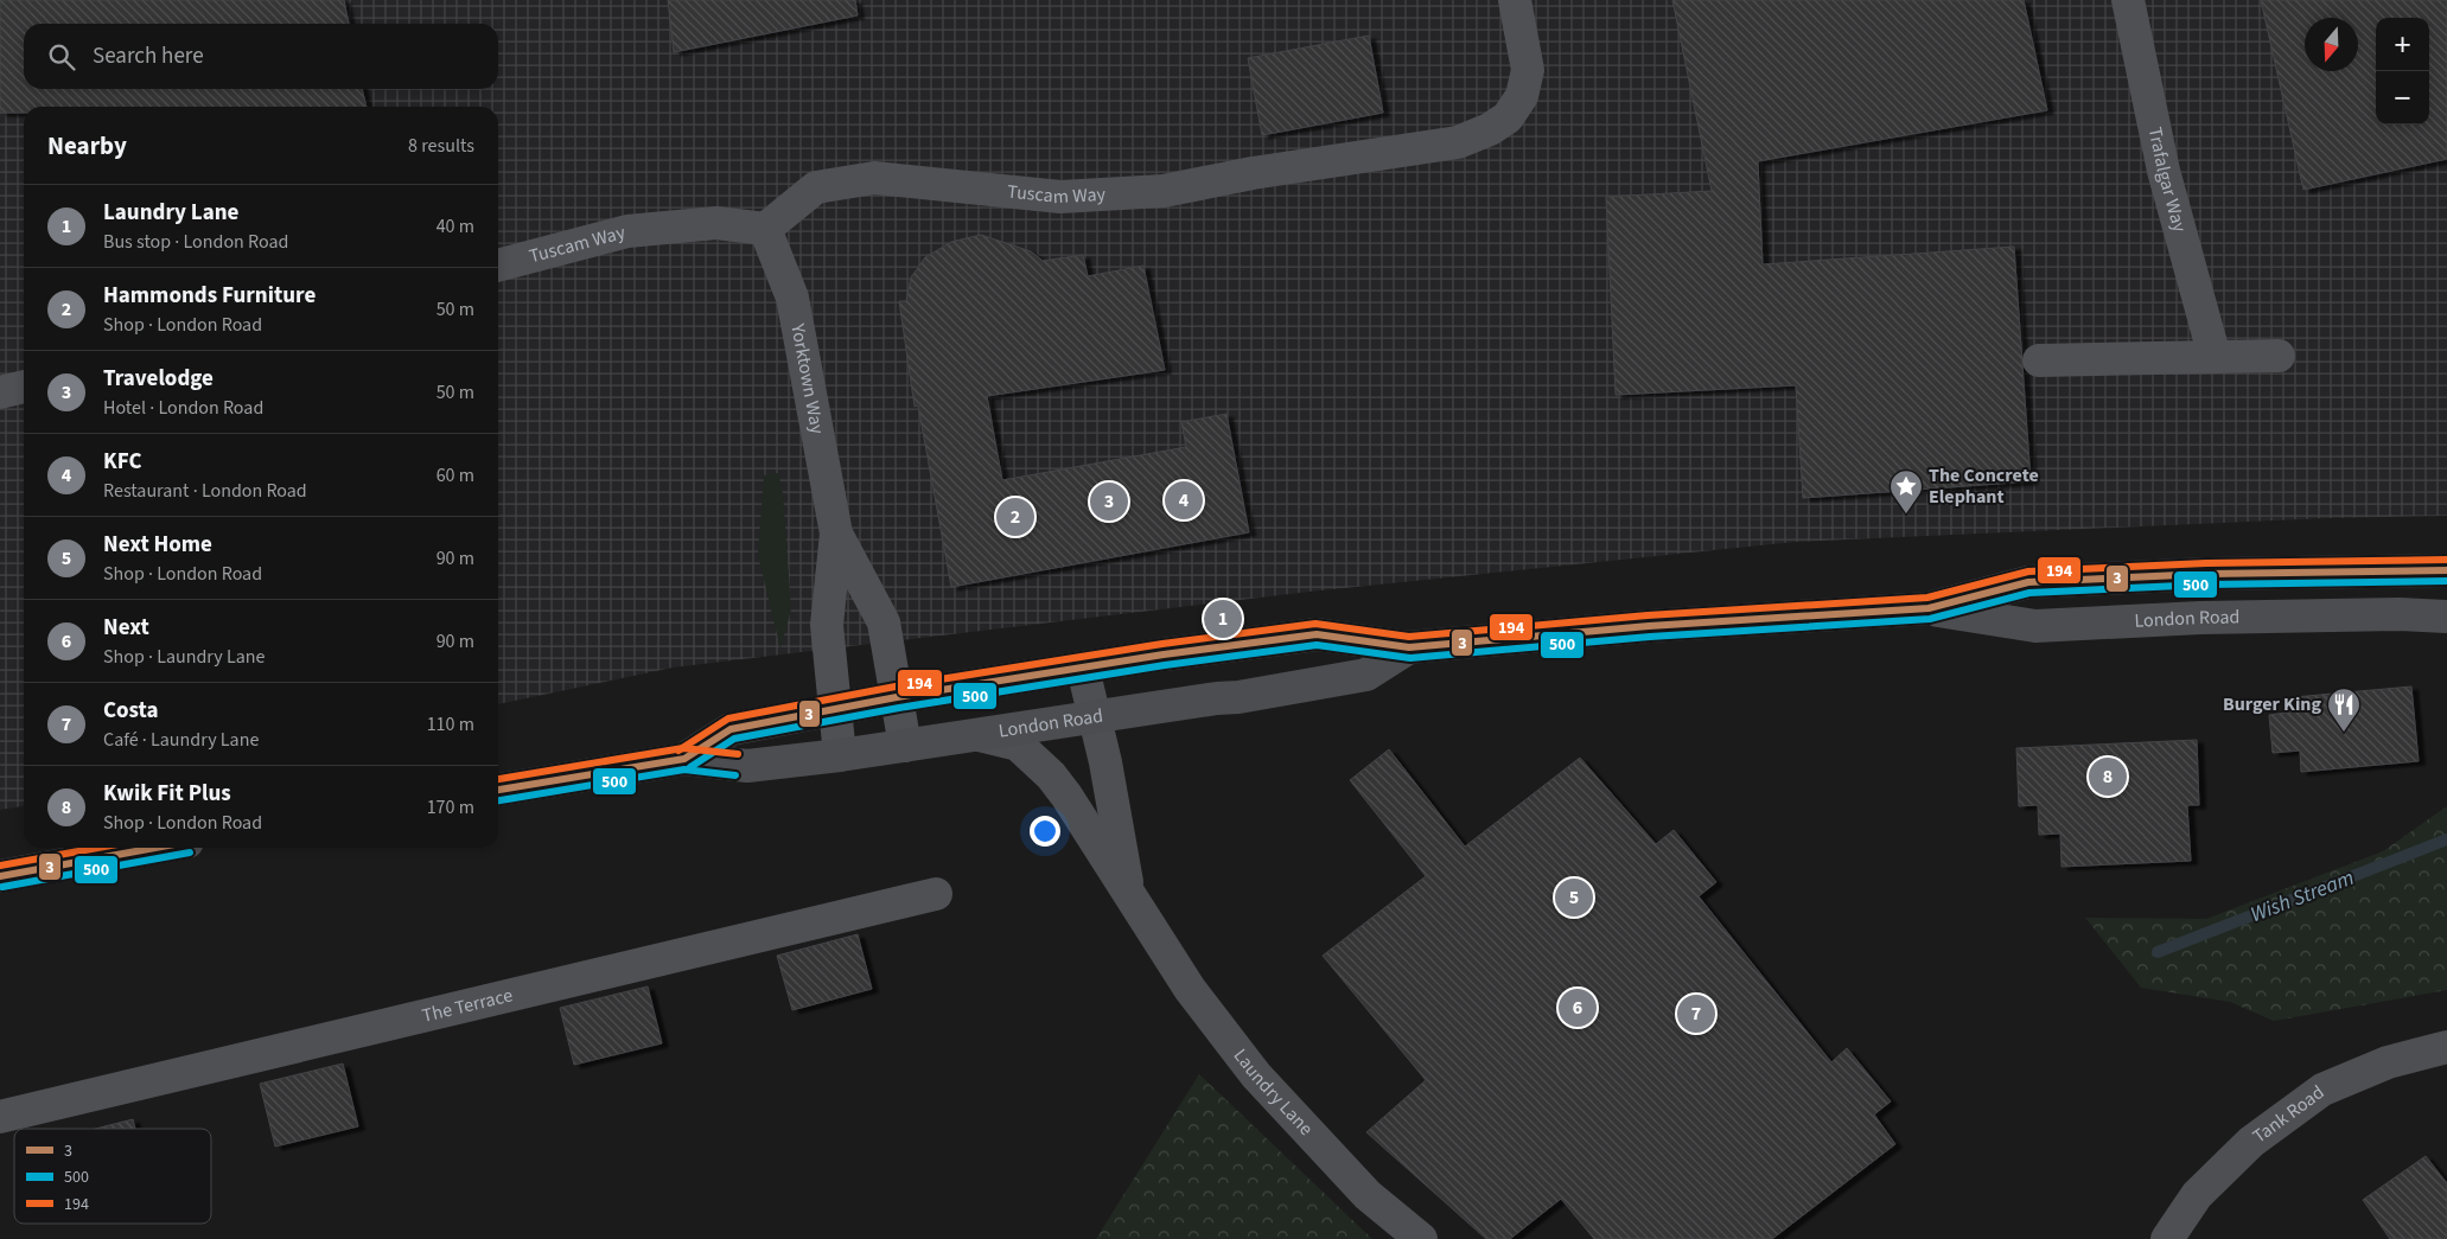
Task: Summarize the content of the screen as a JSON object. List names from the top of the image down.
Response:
{
  "streets": {
    "main road": ["London Road"],
    "street": [
      "Trafalgar Way",
      "Tuscam Way",
      "Yorktown Way",
      "The Terrace",
      "Laundry Lane",
      "Tank Road"
    ]
  },
  "crossings": [
    ["Tuscam Way", "Yorktown Way"],
    ["Yorktown Way", "London Road"],
    ["London Road", "Laundry Lane"]
  ],
  "water": ["Wish Stream"],
  "places": {
    "place": ["The Concrete Elephant"],
    "restaurant": ["Burger King"]
  },
  "lines": ["transit line 194", "transit line 3", "transit line 500"],
  "legend": ["3", "500", "194"],
  "north": "bottom",
  "page": {
    "map_buttons": ["+", "−"],
    "search": "Search here",
    "heading": ["Nearby", "8 results"],
    "list": [
      {
        "mark": "1",
        "name": "Laundry Lane",
        "note": "Bus stop · London Road",
        "value": "40 m"
      },
      {
        "mark": "2",
        "name": "Hammonds Furniture",
        "note": "Shop · London Road",
        "value": "50 m"
      },
      {
        "mark": "3",
        "name": "Travelodge",
        "note": "Hotel · London Road",
        "value": "50 m"
      },
      {
        "mark": "4",
        "name": "KFC",
        "note": "Restaurant · London Road",
        "value": "60 m"
      },
      {
        "mark": "5",
        "name": "Next Home",
        "note": "Shop · London Road",
        "value": "90 m"
      },
      {
        "mark": "6",
        "name": "Next",
        "note": "Shop · Laundry Lane",
        "value": "90 m"
      },
      {
        "mark": "7",
        "name": "Costa",
        "note": "Café · Laundry Lane",
        "value": "110 m"
      },
      {
        "mark": "8",
        "name": "Kwik Fit Plus",
        "note": "Shop · London Road",
        "value": "170 m"
      }
    ],
    "pins": [
      "4",
      "3",
      "2",
      "1",
      "8",
      "5",
      "6",
      "7"
    ]
  }
}
